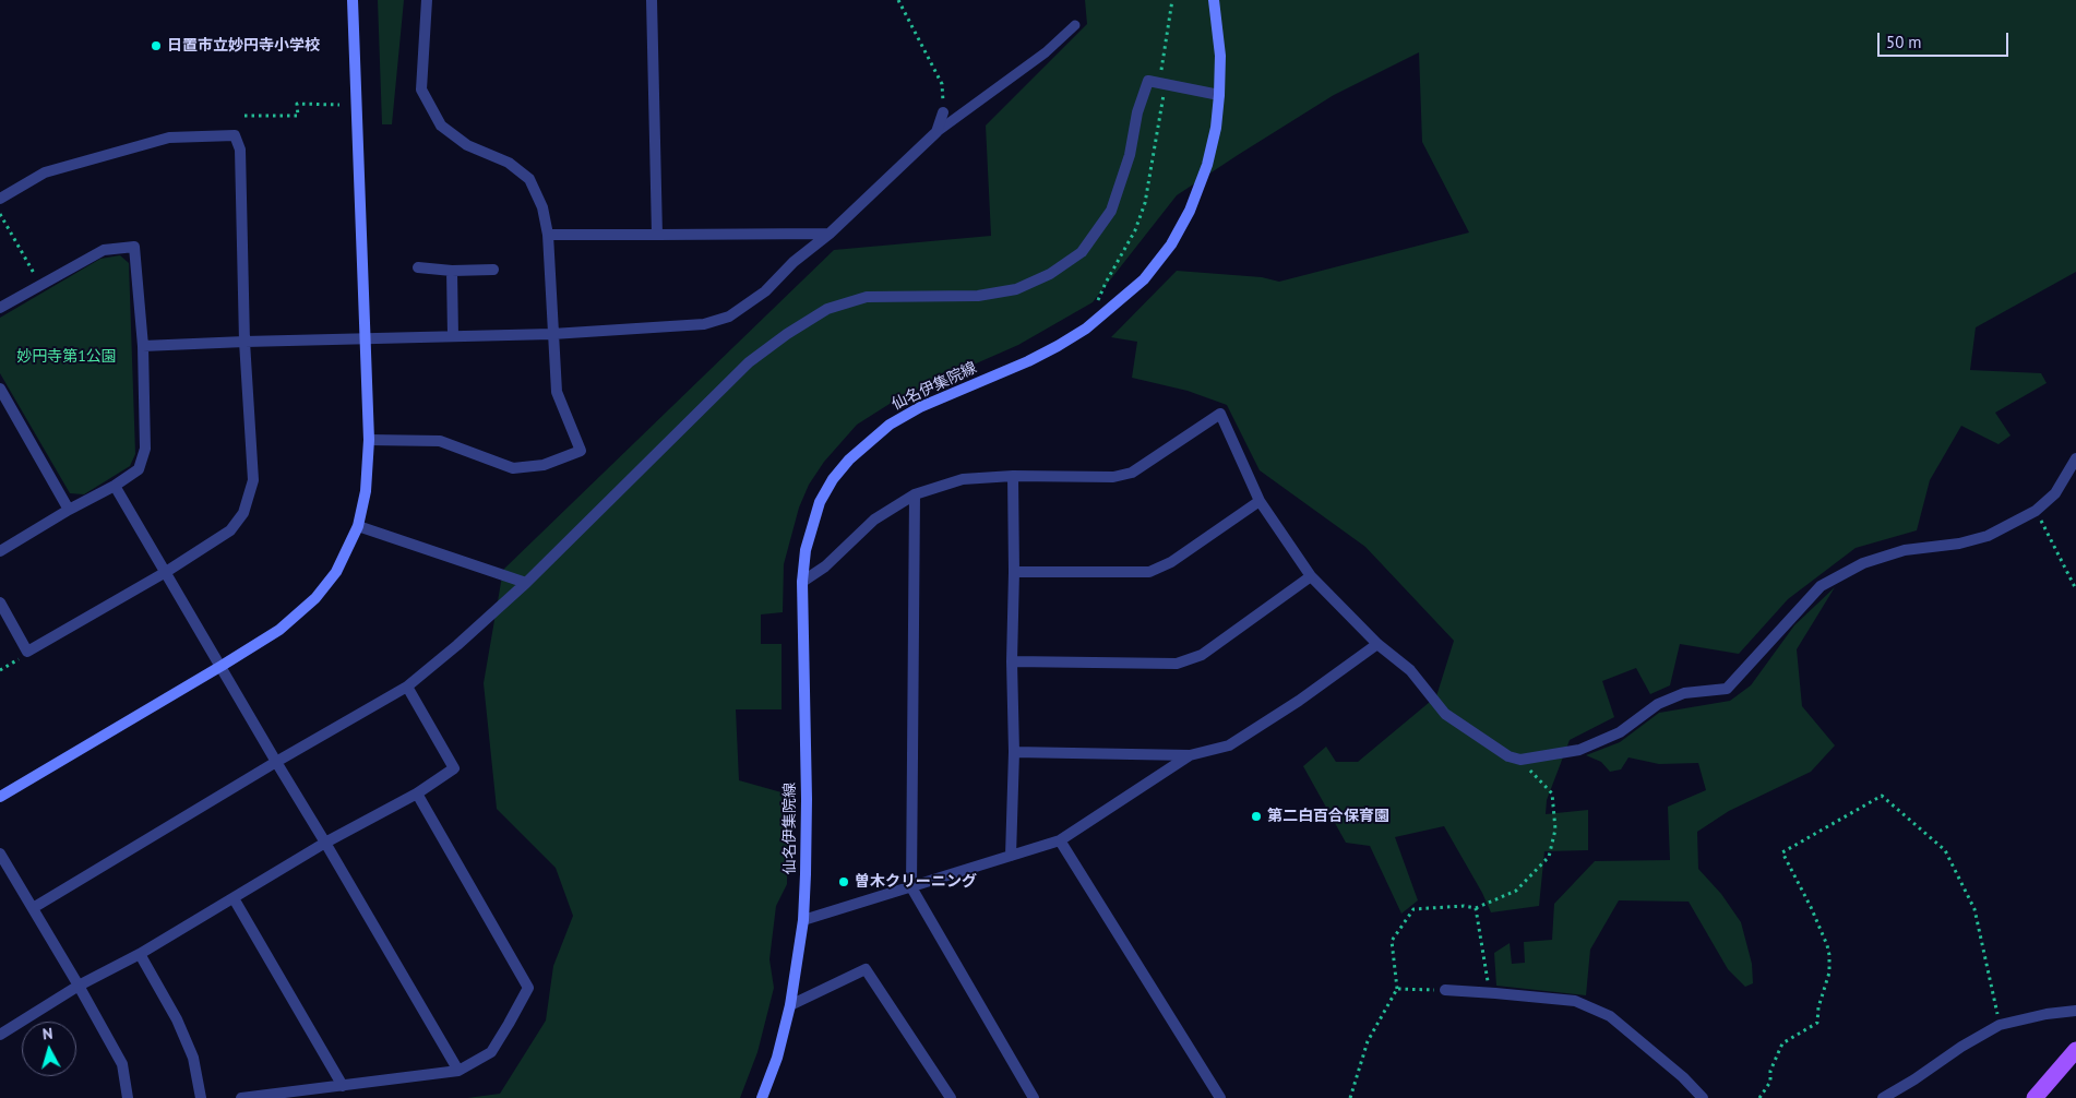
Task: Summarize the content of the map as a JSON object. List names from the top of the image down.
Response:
{
  "streets": {
    "main road": ["仙名伊集院線"]
  },
  "parks": ["妙円寺第1公園"],
  "places": ["日置市立妙円寺小学校", "第二白百合保育園", "曽木クリーニング"],
  "scale_bar": "50 m",
  "north": "top"
}
